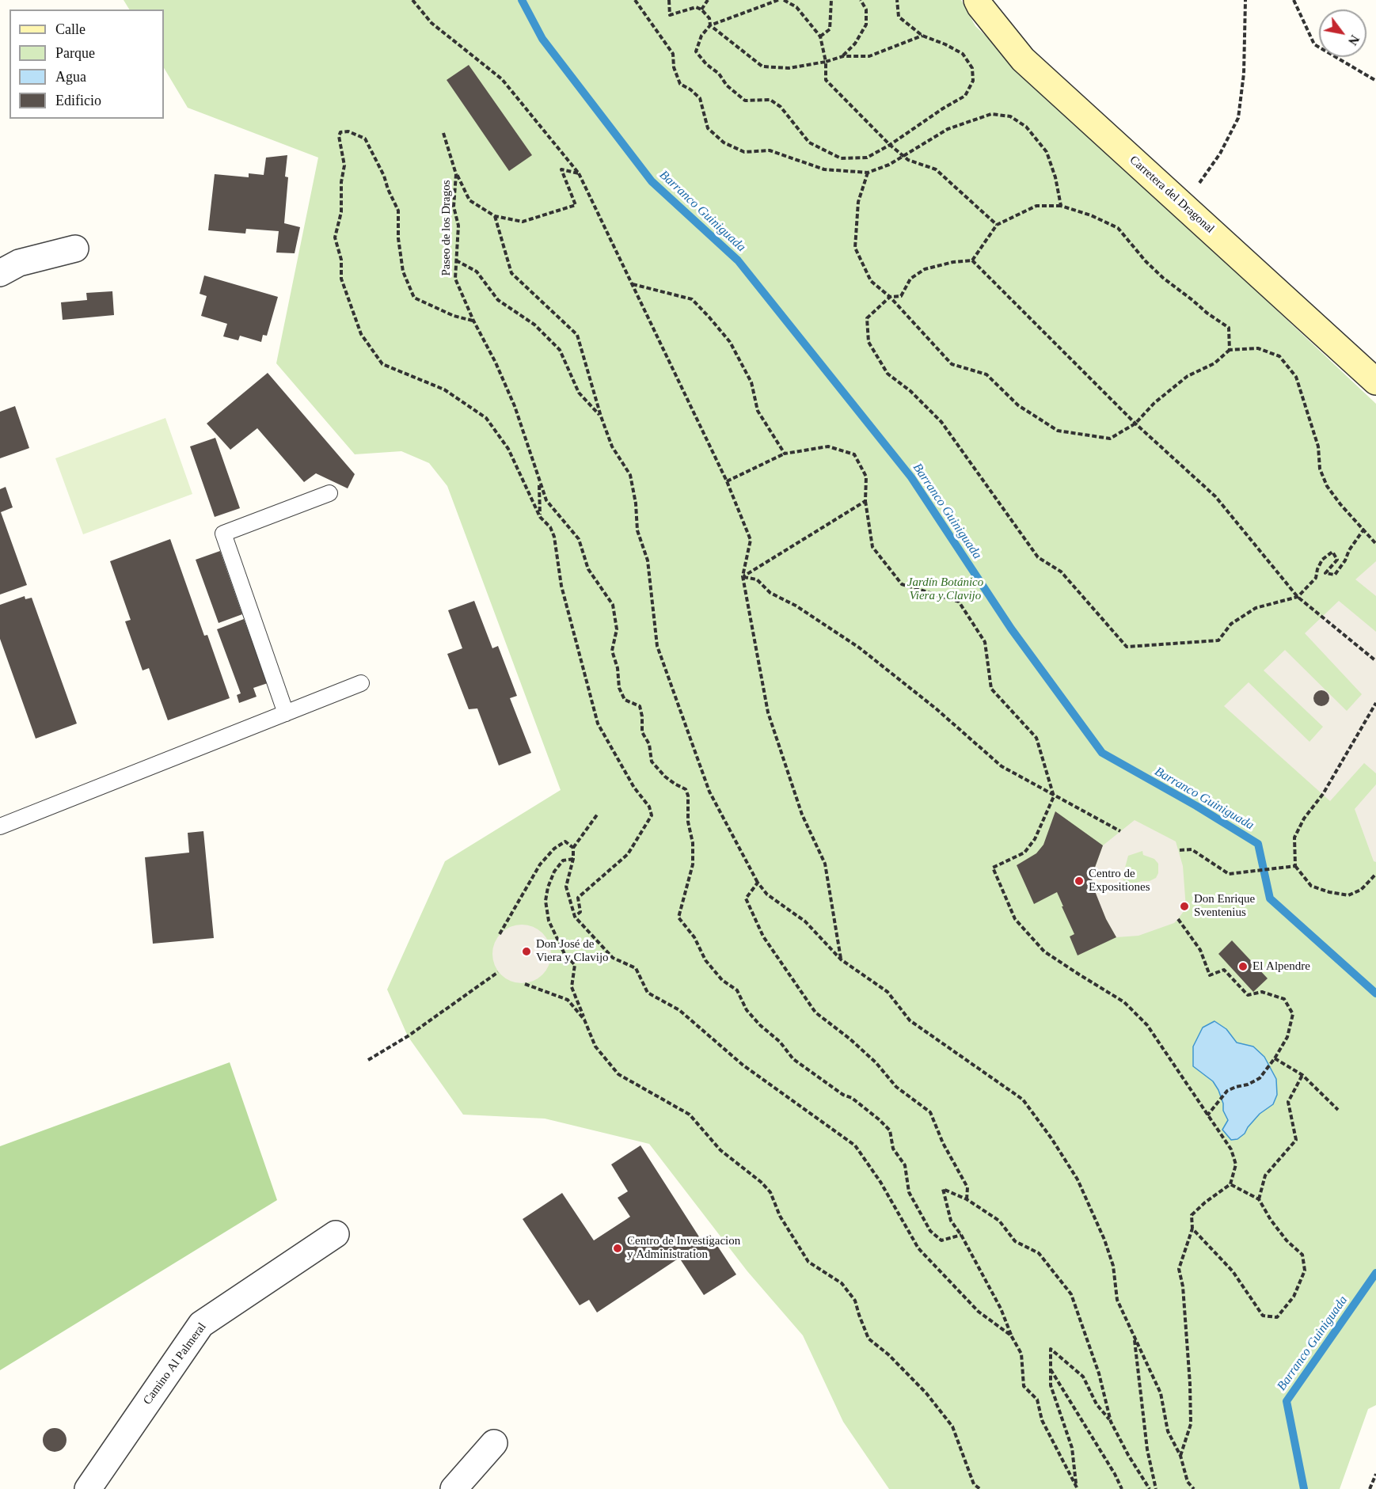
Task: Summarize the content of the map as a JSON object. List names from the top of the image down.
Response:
{
  "streets": {
    "main road": ["Carretera del Dragonal"],
    "street": ["Camino Al Palmeral"],
    "path": ["Paseo de los Dragos"]
  },
  "water": ["Barranco Guiniguada"],
  "parks": ["Jardín Botánico Viera y Clavijo"],
  "places": [
    "Centro de Expositiones",
    "Don Enrique Sventenius",
    "Don José de Viera y Clavijo",
    "El Alpendre",
    "Centro de Investigacion y Administration"
  ],
  "legend": [
    "Calle",
    "Parque",
    "Agua",
    "Edificio"
  ],
  "north": "bottom right"
}
